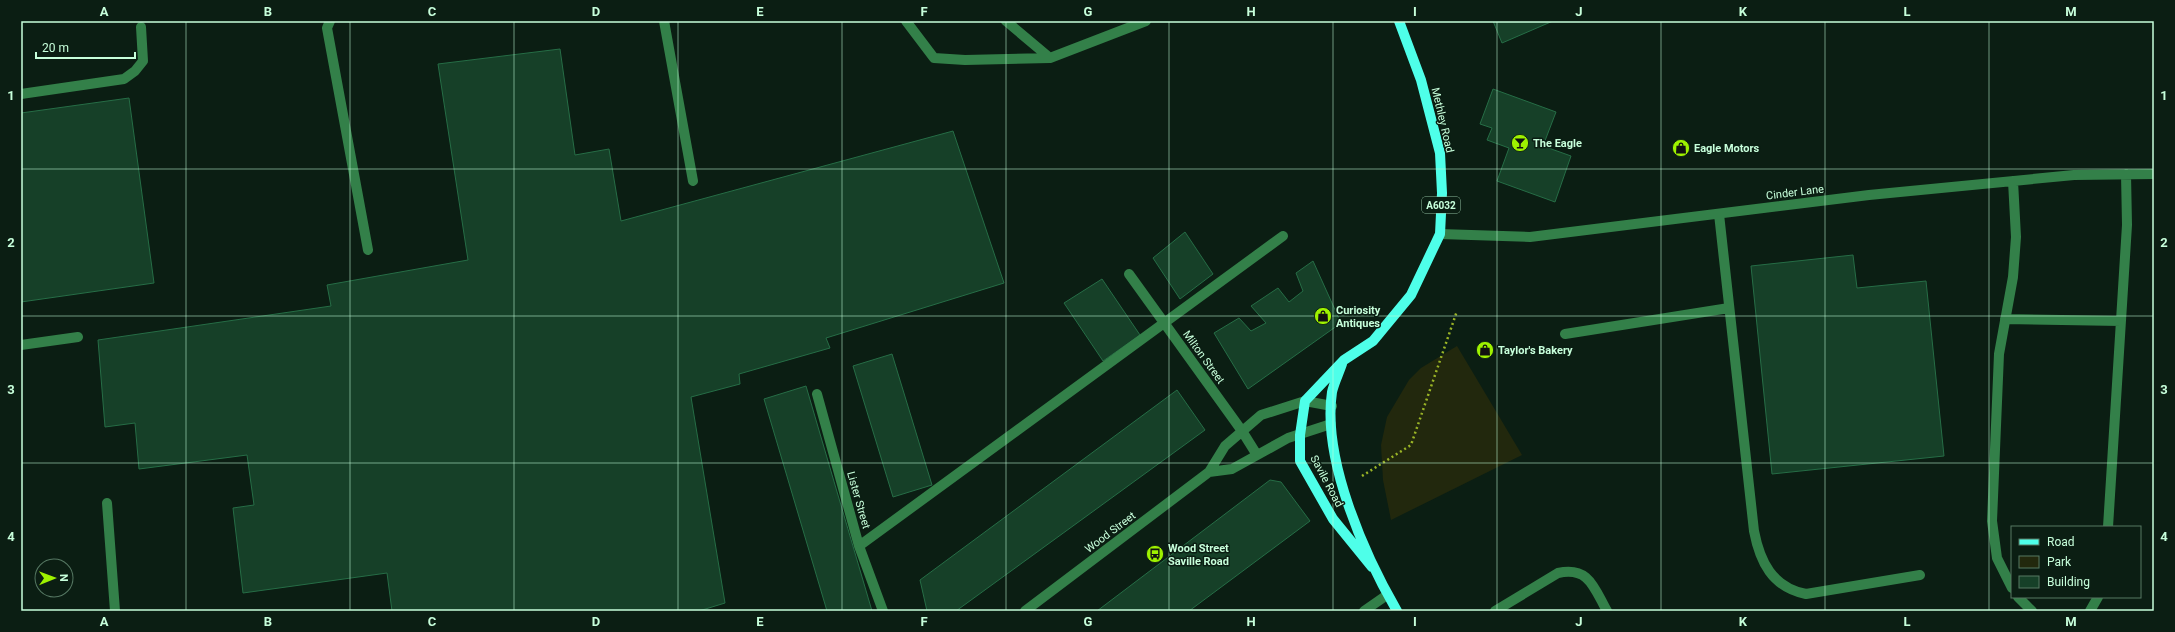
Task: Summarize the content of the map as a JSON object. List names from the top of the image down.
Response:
{
  "streets": {
    "main road": ["Methley Road", "A6032", "Savile Road"],
    "street": [
      "Cinder Lane",
      "Milton Street",
      "Lister Street",
      "Wood Street"
    ]
  },
  "crossings": [
    ["Methley Road", "Cinder Lane"],
    ["Methley Road", "A6032"],
    ["Methley Road", "Savile Road"],
    ["A6032", "Savile Road"],
    ["A6032", "Wood Street"],
    ["Milton Street", "Wood Street"],
    ["Savile Road", "Wood Street"]
  ],
  "places": {
    "bar": ["The Eagle"],
    "shop": ["Eagle Motors", "Curiosity Antiques", "Taylor's Bakery"],
    "bus stop": ["Wood Street Saville Road"]
  },
  "legend": ["Road", "Park", "Building"],
  "scale_bar": "20 m",
  "north": "right",
  "grid": {
    "columns": [
      "A",
      "B",
      "C",
      "D",
      "E",
      "F",
      "G",
      "H",
      "I",
      "J",
      "K",
      "L",
      "M"
    ],
    "rows": [
      "1",
      "2",
      "3",
      "4"
    ]
  }
}
